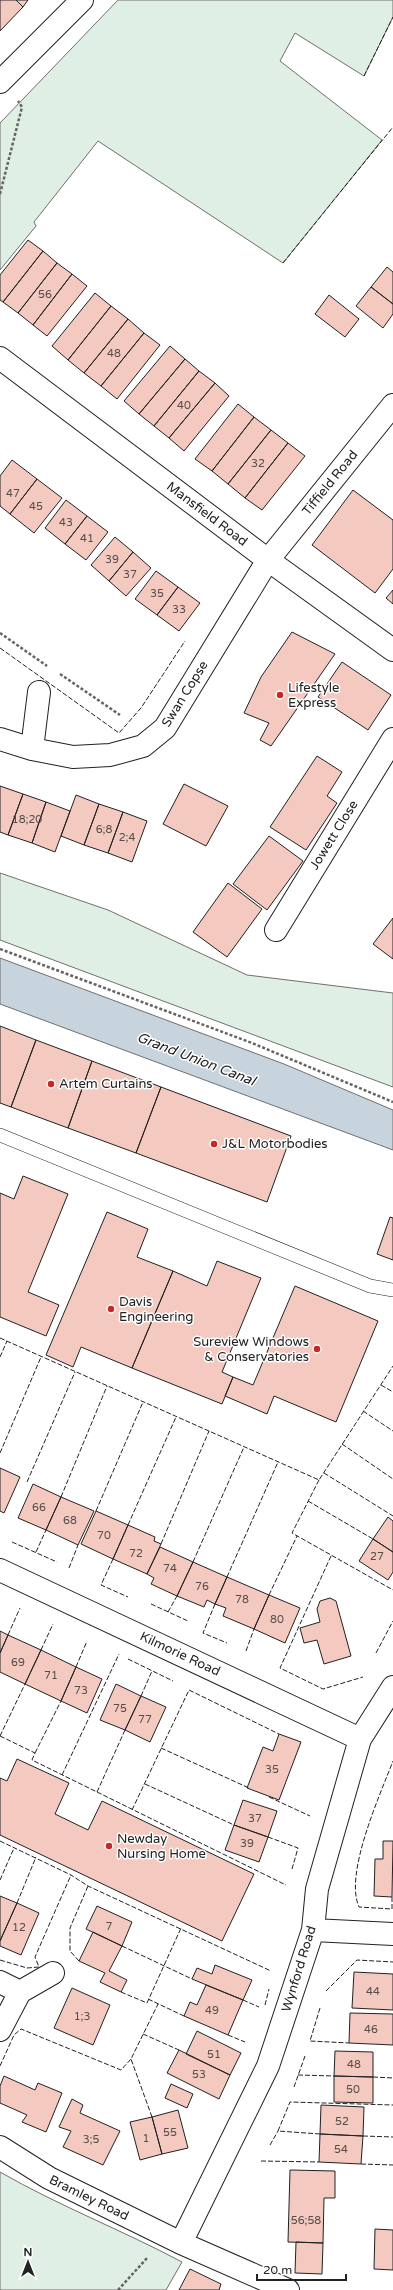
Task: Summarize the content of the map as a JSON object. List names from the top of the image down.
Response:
{
  "streets": {
    "street": [
      "Tiffield Road",
      "Mansfield Road",
      "Swan Copse",
      "Jowett Close",
      "Kilmorie Road",
      "Wynford Road",
      "Bramley Road"
    ]
  },
  "crossings": [
    ["Tiffield Road", "Mansfield Road"],
    ["Tiffield Road", "Swan Copse"],
    ["Mansfield Road", "Swan Copse"],
    ["Kilmorie Road", "Wynford Road"],
    ["Wynford Road", "Bramley Road"]
  ],
  "water": ["Grand Union Canal"],
  "places": [
    "Lifestyle Express",
    "Artem Curtains",
    "J&L Motorbodies",
    "Davis Engineering",
    "Sureview Windows & Conservatories",
    "Newday Nursing Home"
  ],
  "house_numbers": [
    "56",
    "48",
    "40",
    "32",
    "47",
    "45",
    "43",
    "41",
    "39",
    "37",
    "35",
    "33",
    "18;20",
    "6;8",
    "2;4",
    "66",
    "68",
    "70",
    "72",
    "27",
    "74",
    "76",
    "78",
    "80",
    "69",
    "71",
    "73",
    "75",
    "77",
    "35",
    "37",
    "39",
    "7",
    "12",
    "44",
    "49",
    "1;3",
    "46",
    "51",
    "48",
    "53",
    "50",
    "52",
    "55",
    "1",
    "3;5",
    "54",
    "56;58"
  ],
  "scale_bar": "20 m",
  "north": "top"
}
